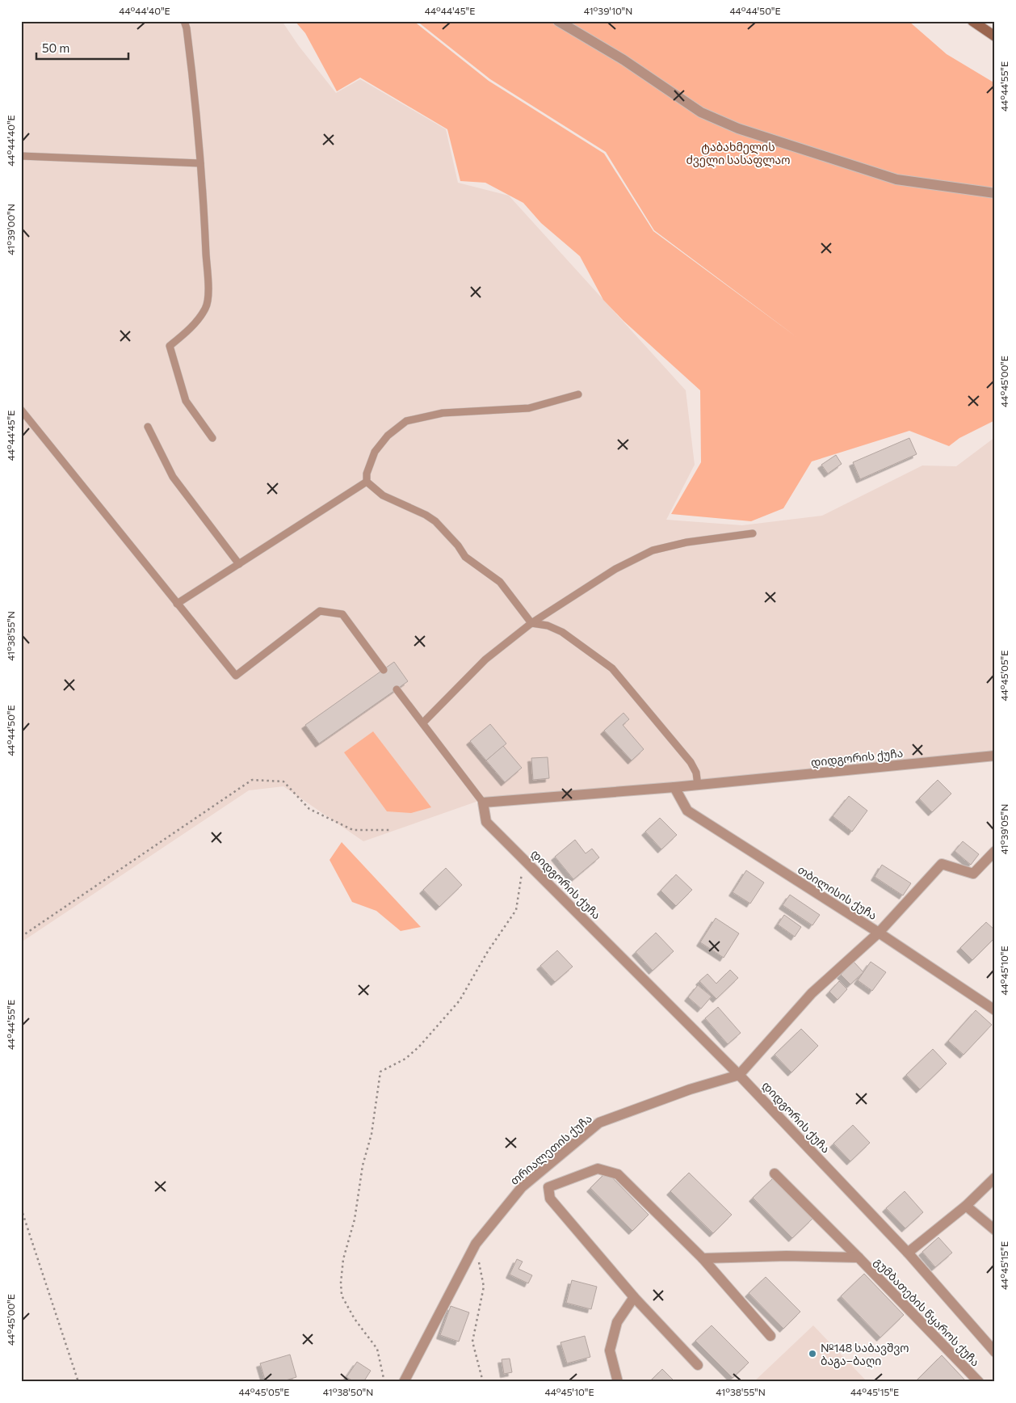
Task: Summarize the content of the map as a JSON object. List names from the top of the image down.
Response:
{
  "streets": {
    "street": [
      "დიდგორის ქუჩა",
      "თბილისის ქუჩა",
      "თრიალეთის ქუჩა",
      "გუმბათების წყაროს ქუჩა"
    ]
  },
  "crossings": [
    ["დიდგორის ქუჩა", "თბილისის ქუჩა"],
    ["დიდგორის ქუჩა", "თრიალეთის ქუჩა"]
  ],
  "parks": ["ტაბახმელის ძველი სასაფლაო"],
  "places": ["№148 საბავშვო ბაგა–ბაღი"],
  "scale_bar": "50 m",
  "coordinates": [
    "44°44'40\"E",
    "44°44'45\"E",
    "41°39'10\"N",
    "44°44'50\"E",
    "44°44'55\"E",
    "41°39'00\"N",
    "44°45'00\"E",
    "41°38'55\"N",
    "44°45'05\"E",
    "41°39'05\"N",
    "44°45'10\"E",
    "44°45'15\"E",
    "41°38'50\"N"
  ]
}
